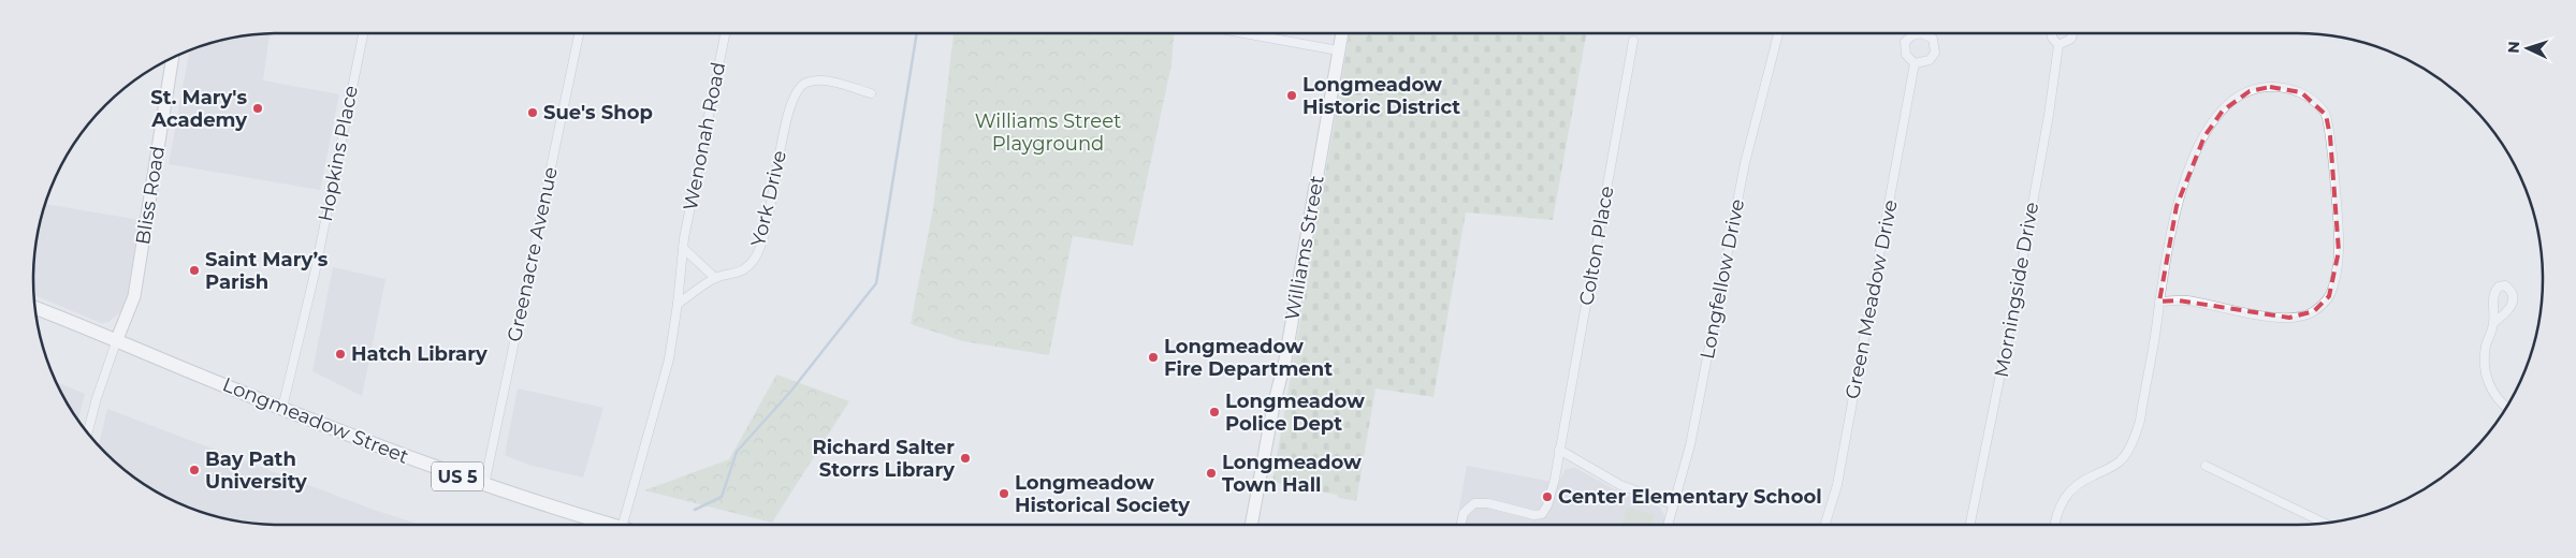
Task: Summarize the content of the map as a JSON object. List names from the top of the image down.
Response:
{
  "streets": {
    "main road": [
      "Bliss Road",
      "Williams Street",
      "Longmeadow Street",
      "US 5"
    ],
    "street": [
      "Wenonah Road",
      "Hopkins Place",
      "York Drive",
      "Colton Place",
      "Greenacre Avenue",
      "Longfellow Drive",
      "Morningside Drive",
      "Green Meadow Drive"
    ]
  },
  "crossings": [
    ["Wenonah Road", "York Drive"],
    ["Hopkins Place", "Longmeadow Street"],
    ["Bliss Road", "Longmeadow Street"],
    ["Greenacre Avenue", "Longmeadow Street"]
  ],
  "parks": ["Williams Street Playground"],
  "places": [
    "Longmeadow Historic District",
    "St. Mary's Academy",
    "Sue's Shop",
    "Saint Mary’s Parish",
    "Hatch Library",
    "Longmeadow Fire Department",
    "Longmeadow Police Dept",
    "Richard Salter Storrs Library",
    "Bay Path University",
    "Longmeadow Town Hall",
    "Longmeadow Historical Society",
    "Center Elementary School"
  ],
  "north": "left"
}
